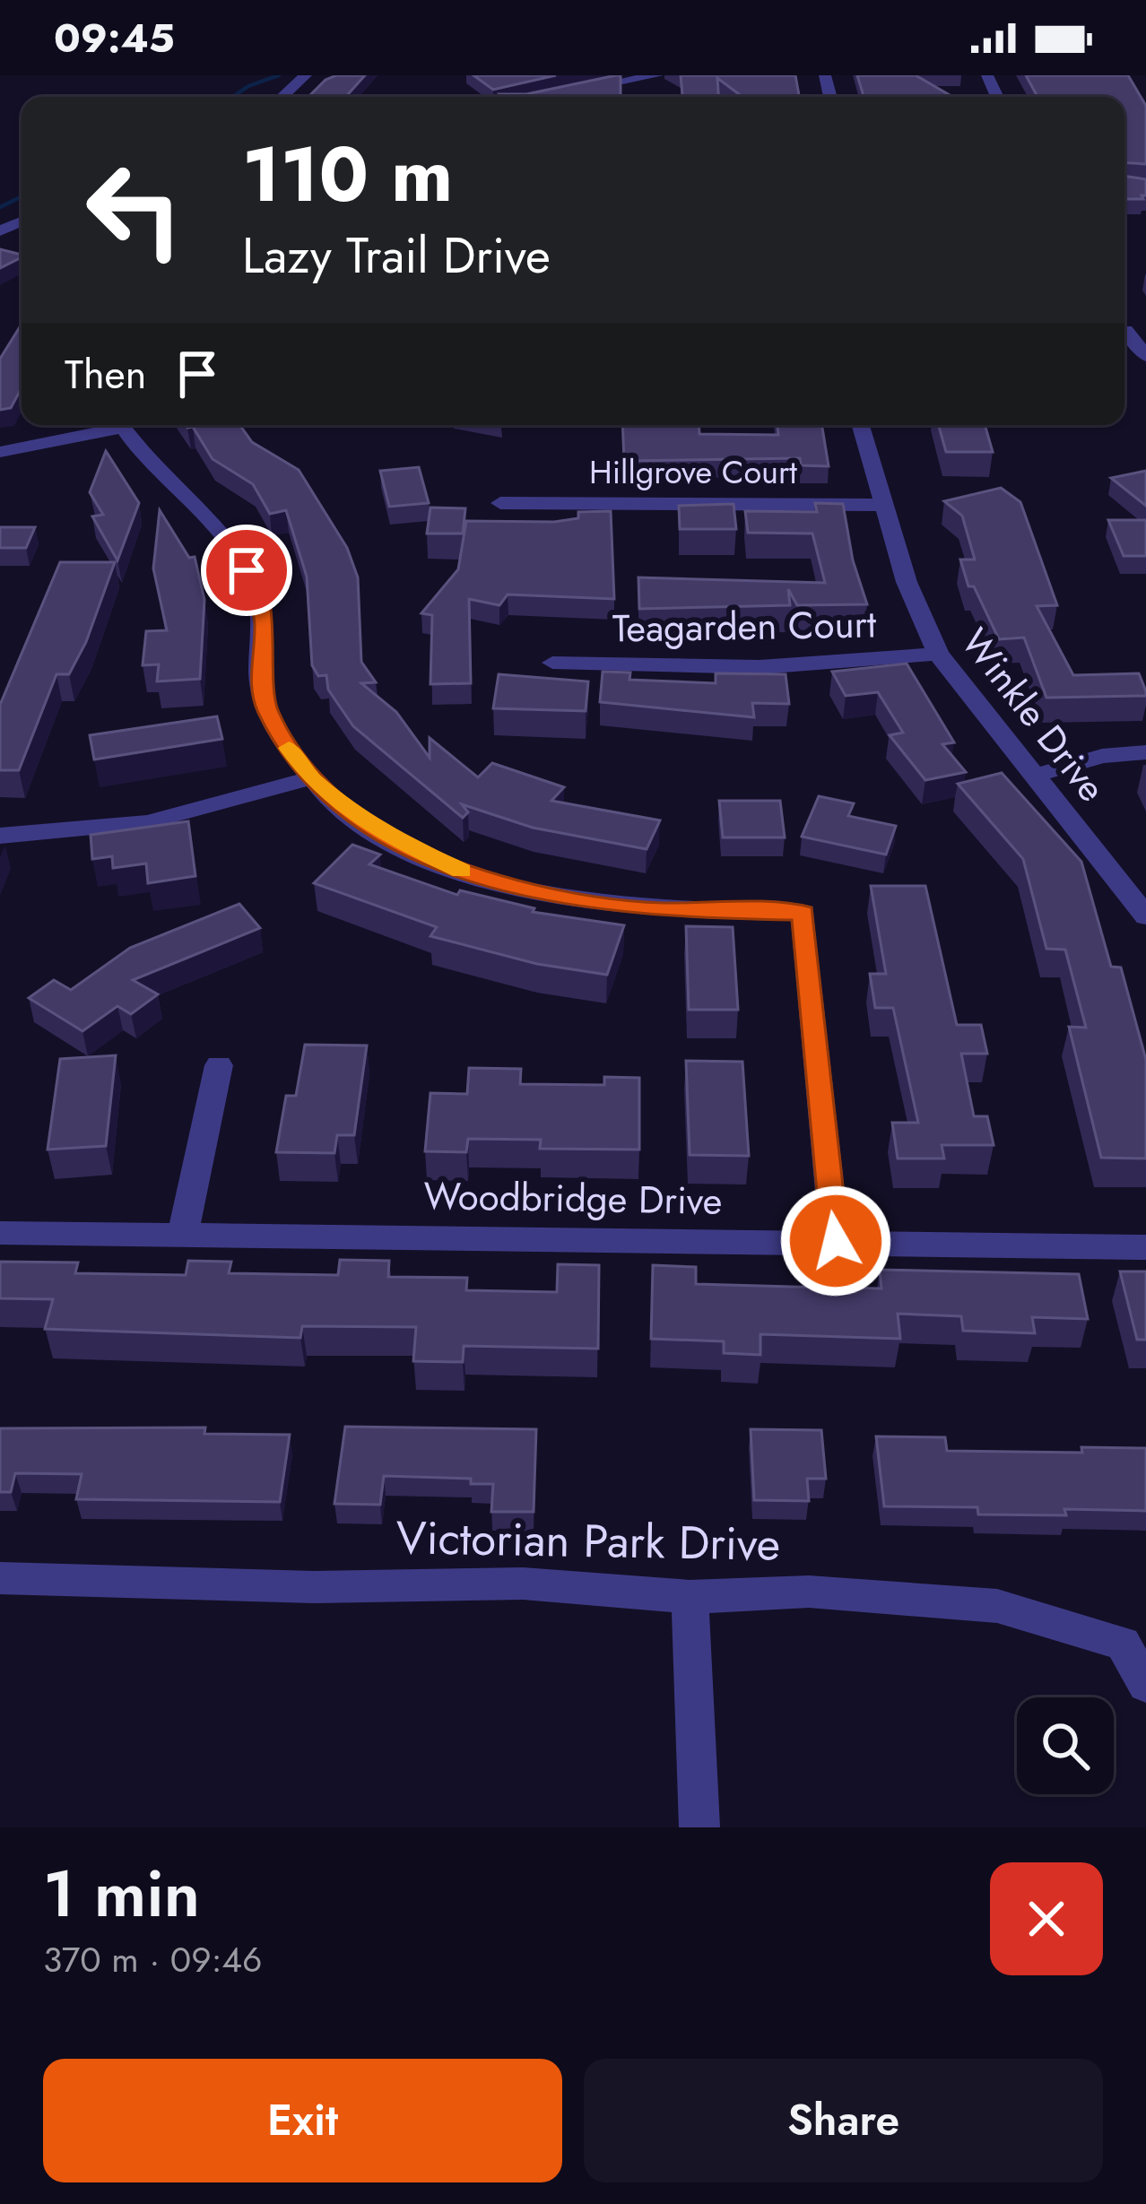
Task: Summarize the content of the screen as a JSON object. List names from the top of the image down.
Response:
{
  "streets": {
    "street": [
      "Hillgrove Court",
      "Teagarden Court",
      "Winkle Drive",
      "Woodbridge Drive",
      "Victorian Park Drive"
    ]
  },
  "crossings": [
    ["Hillgrove Court", "Winkle Drive"],
    ["Teagarden Court", "Winkle Drive"]
  ],
  "page": {
    "status": "09:45",
    "turn": ["110 m", "Lazy Trail Drive"],
    "then": "Then",
    "heading": ["1 min", "370 m · 09:46"],
    "buttons": ["Exit", "Share"]
  }
}
